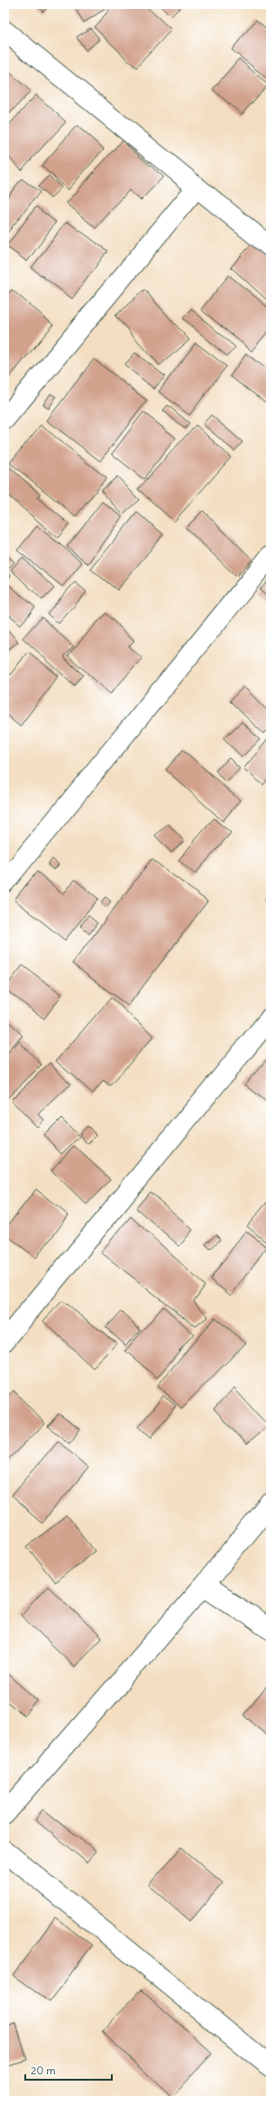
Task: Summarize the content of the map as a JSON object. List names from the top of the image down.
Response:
{
  "scale_bar": "20 m"
}
